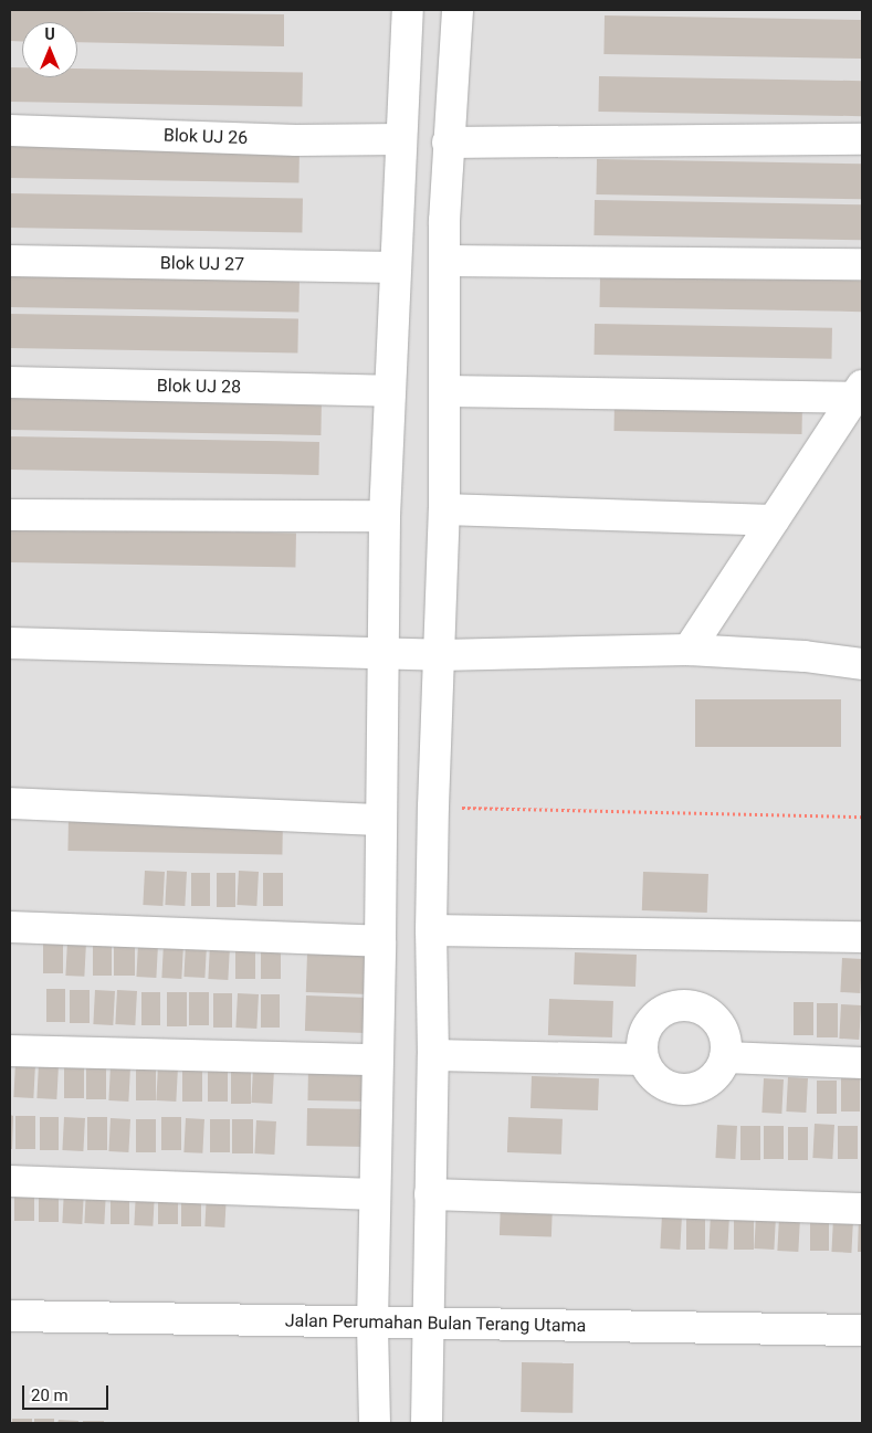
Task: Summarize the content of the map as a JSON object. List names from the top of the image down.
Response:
{
  "streets": {
    "street": [
      "Blok UJ 26",
      "Blok UJ 27",
      "Blok UJ 28",
      "Jalan Perumahan Bulan Terang Utama"
    ]
  },
  "scale_bar": "20 m",
  "north": "top"
}
